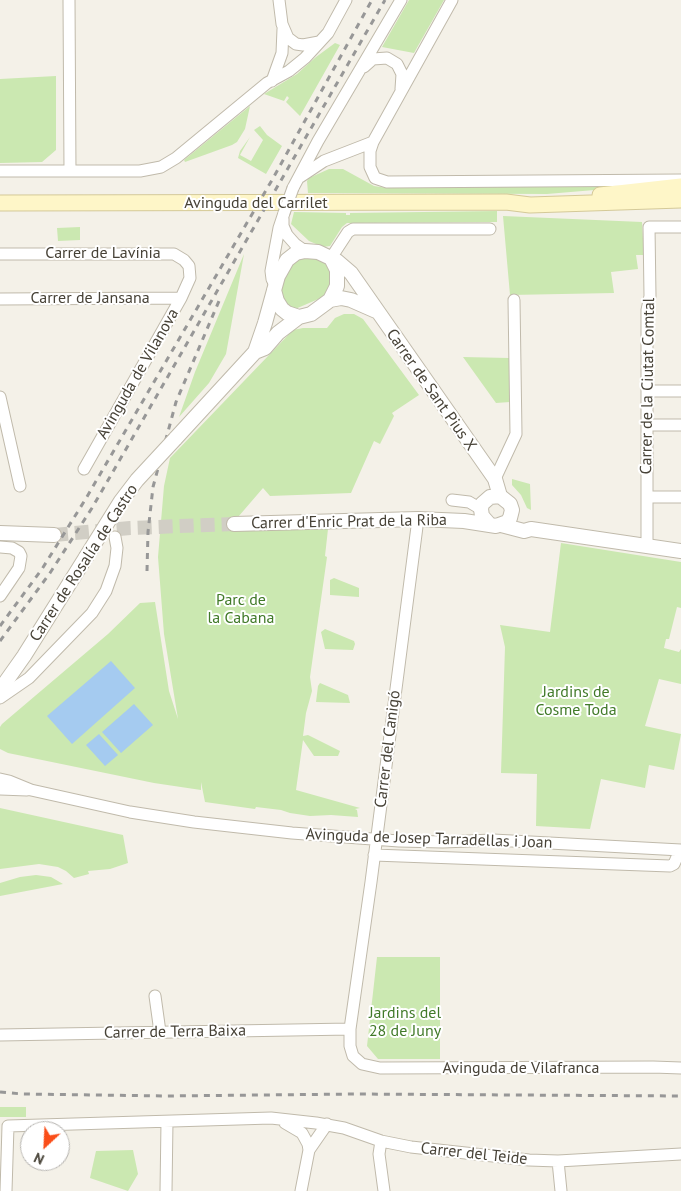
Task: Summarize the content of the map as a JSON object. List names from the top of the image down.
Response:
{
  "streets": {
    "main road": ["Avinguda del Carrilet"],
    "street": [
      "Carrer de Lavínia",
      "Carrer de Jansana",
      "Avinguda de Vilanova",
      "Carrer de la Ciutat Comtal",
      "Carrer de Sant Pius X",
      "Carrer d'Enric Prat de la Riba",
      "Carrer de Rosalía de Castro",
      "Carrer del Canigó",
      "Avinguda de Josep Tarradellas i Joan",
      "Carrer de Terra Baixa",
      "Avinguda de Vilafranca",
      "Carrer del Teide"
    ]
  },
  "crossings": [
    ["Carrer de Lavínia", "Avinguda de Vilanova"],
    ["Carrer de Jansana", "Avinguda de Vilanova"],
    ["Carrer de la Ciutat Comtal", "Carrer d'Enric Prat de la Riba"],
    ["Carrer de Sant Pius X", "Carrer d'Enric Prat de la Riba"],
    ["Carrer de Sant Pius X", "Carrer de Rosalía de Castro"],
    ["Carrer d'Enric Prat de la Riba", "Carrer del Canigó"],
    ["Carrer del Canigó", "Avinguda de Josep Tarradellas i Joan"],
    ["Carrer del Canigó", "Carrer de Terra Baixa"],
    ["Carrer del Canigó", "Avinguda de Vilafranca"]
  ],
  "parks": ["Parc de la Cabana", "Jardins de Cosme Toda", "Jardins del 28 de Juny"],
  "north": "bottom left"
}
